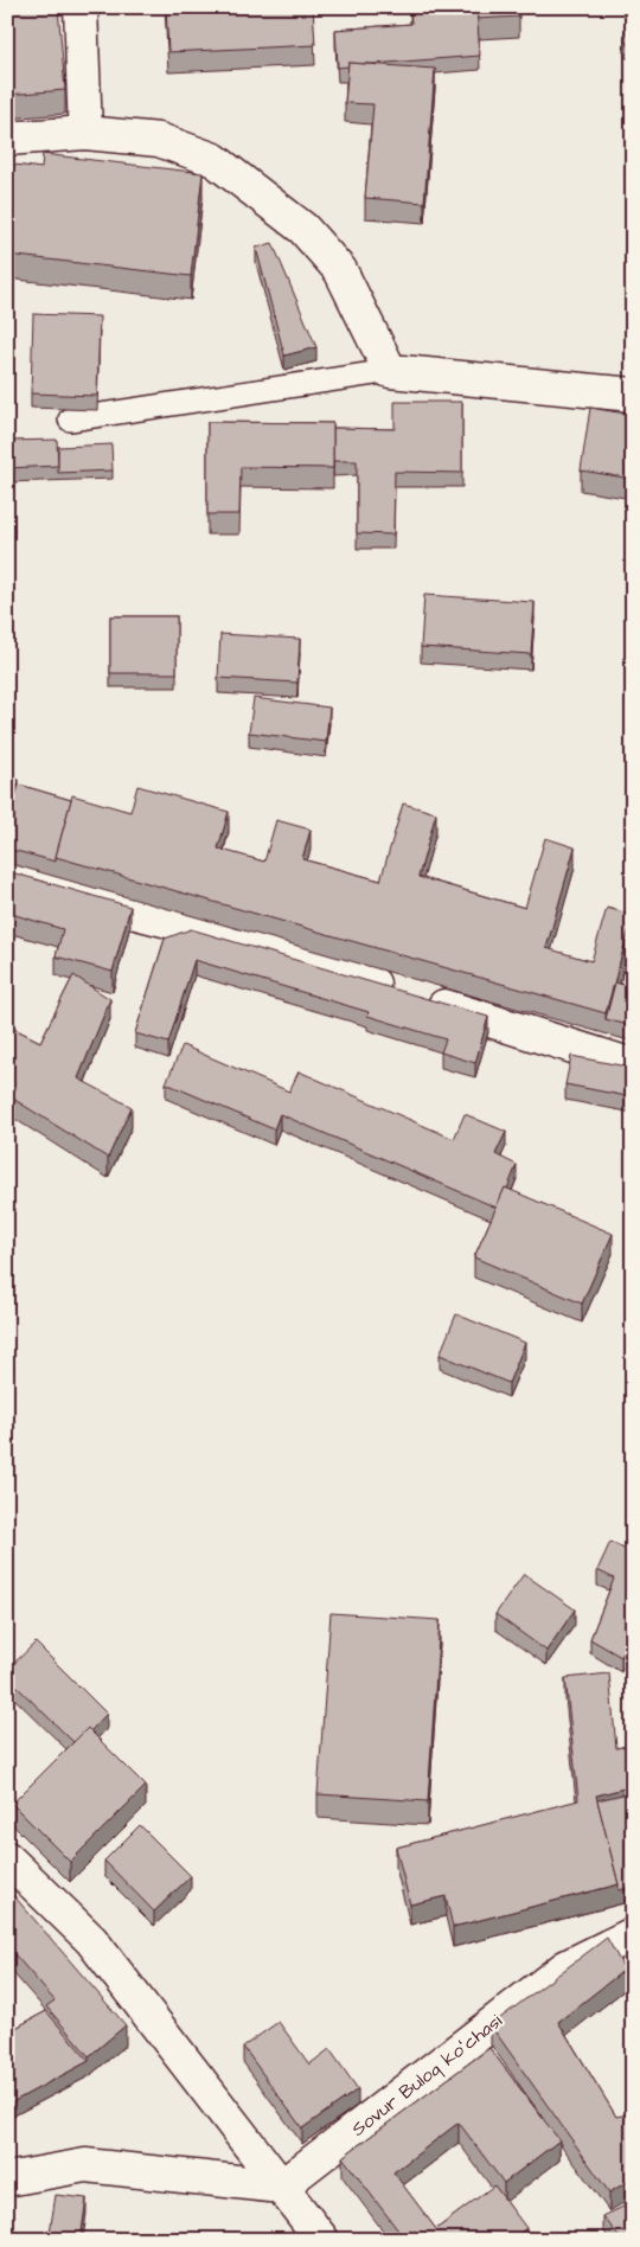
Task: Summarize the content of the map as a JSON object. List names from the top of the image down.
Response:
{
  "streets": {
    "street": ["Sovur Buloq koʻchasi"]
  }
}
